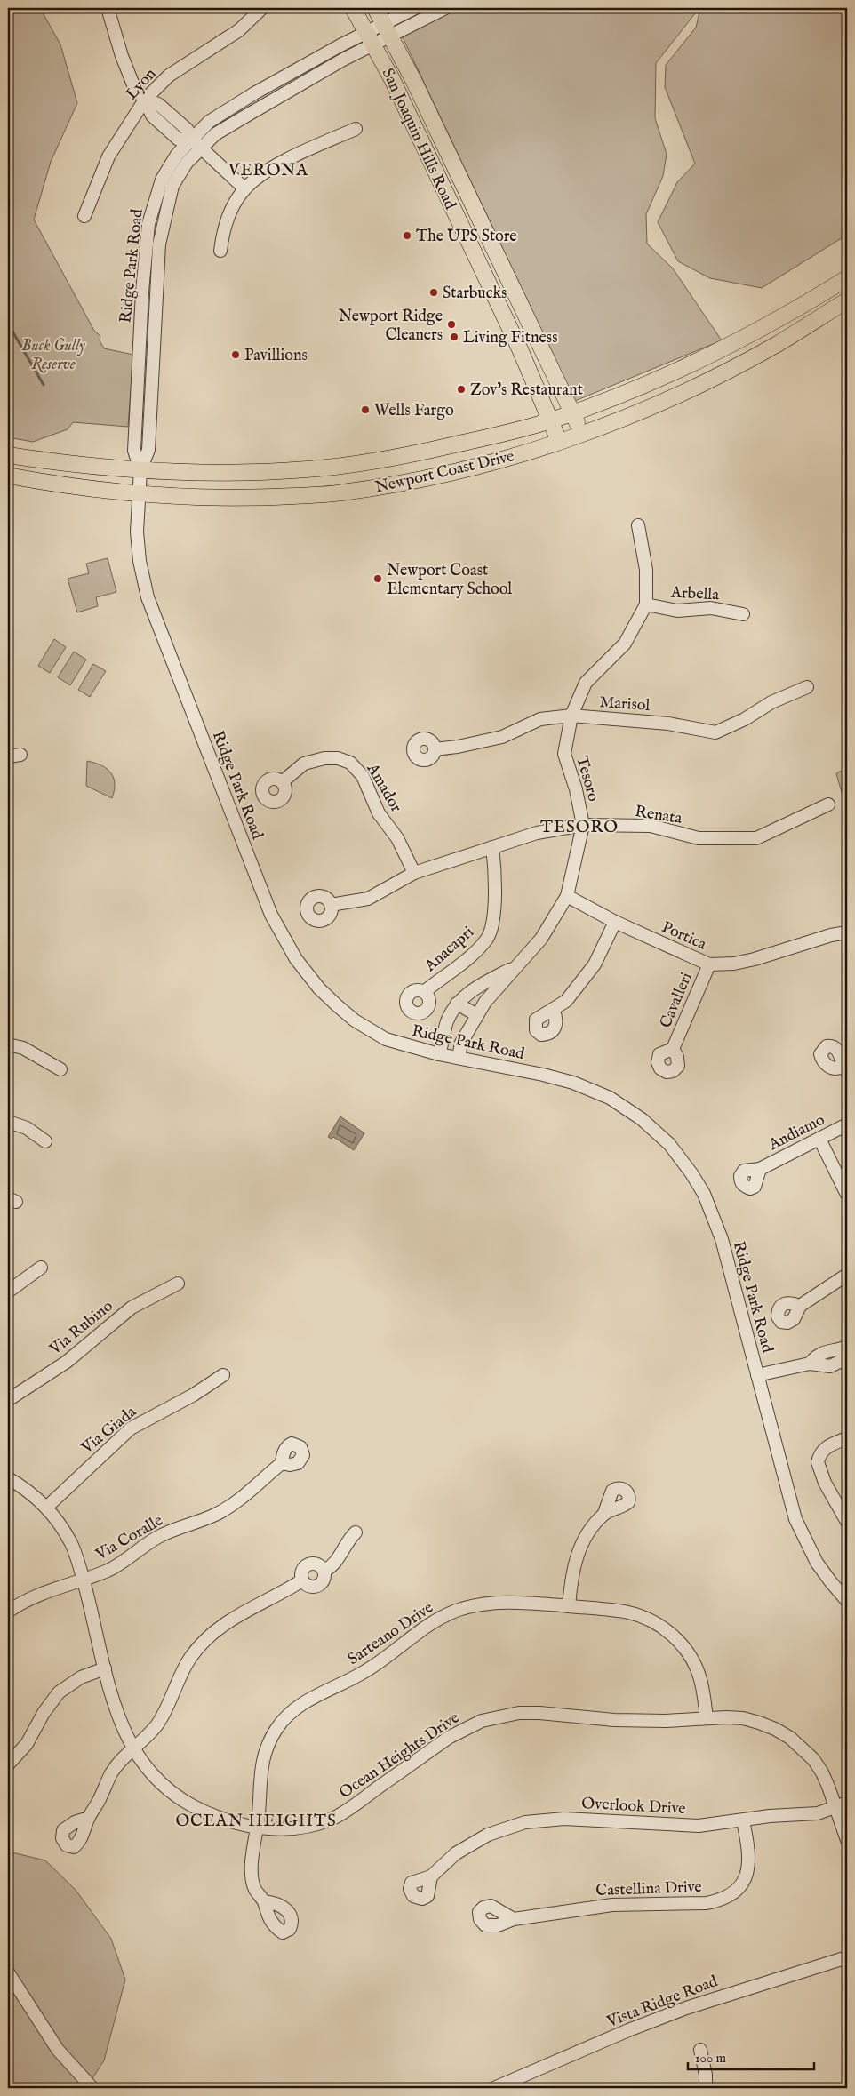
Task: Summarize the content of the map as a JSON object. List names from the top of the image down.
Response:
{
  "streets": {
    "main road": ["San Joaquin Hills Road", "Newport Coast Drive"],
    "street": [
      "Lyon",
      "Ridge Park Road",
      "Arbella",
      "Marisol",
      "Tesoro",
      "Amador",
      "Renata",
      "Portica",
      "Anacapri",
      "Cavalleri",
      "Andiamo",
      "Via Rubino",
      "Via Giada",
      "Via Coralle",
      "Sarteano Drive",
      "Ocean Heights Drive",
      "Overlook Drive",
      "Castellina Drive",
      "Vista Ridge Road"
    ]
  },
  "crossings": [
    ["San Joaquin Hills Road", "Ridge Park Road"],
    ["San Joaquin Hills Road", "Newport Coast Drive"],
    ["Ridge Park Road", "Newport Coast Drive"],
    ["Ridge Park Road", "Tesoro"],
    ["Arbella", "Tesoro"],
    ["Marisol", "Tesoro"],
    ["Tesoro", "Renata"],
    ["Tesoro", "Portica"],
    ["Amador", "Renata"],
    ["Renata", "Anacapri"],
    ["Portica", "Cavalleri"],
    ["Via Giada", "Ocean Heights Drive"],
    ["Via Coralle", "Ocean Heights Drive"],
    ["Sarteano Drive", "Ocean Heights Drive"],
    ["Ocean Heights Drive", "Overlook Drive"],
    ["Overlook Drive", "Castellina Drive"]
  ],
  "districts": ["VERONA", "TESORO", "OCEAN HEIGHTS"],
  "parks": ["Buck Gully Reserve"],
  "places": [
    "The UPS Store",
    "Starbucks",
    "Newport Ridge Cleaners",
    "Living Fitness",
    "Pavillions",
    "Zov's Restaurant",
    "Wells Fargo",
    "Newport Coast Elementary School"
  ],
  "scale_bar": "100 m"
}
